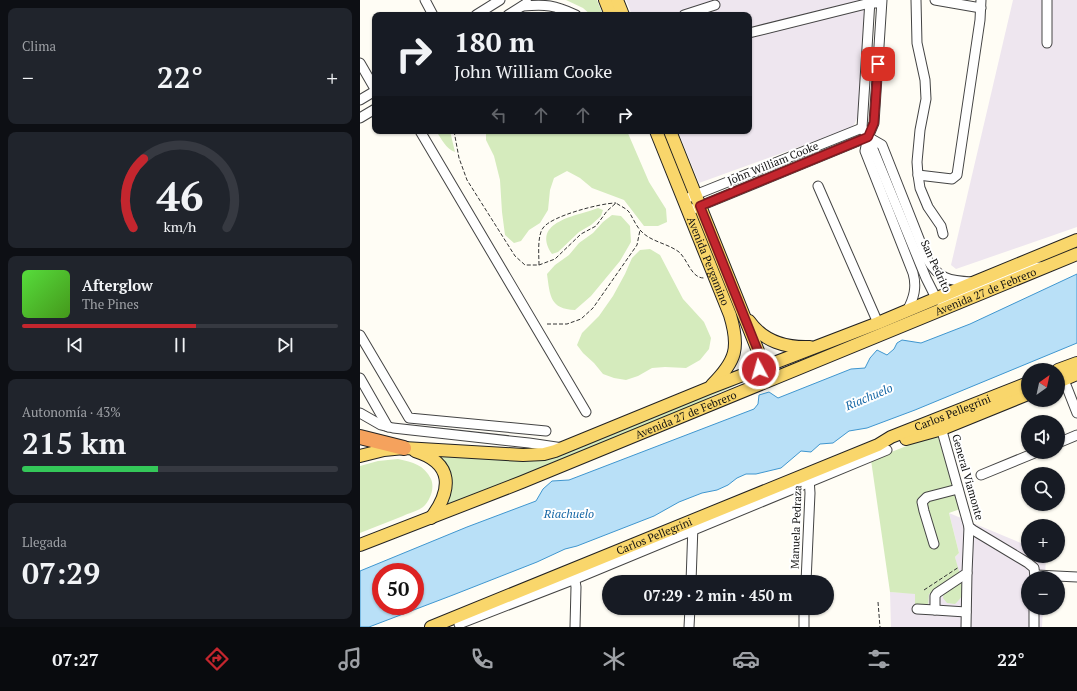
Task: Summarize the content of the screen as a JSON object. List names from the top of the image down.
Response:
{
  "streets": {
    "main road": ["Avenida Pergamino", "Avenida 27 de Febrero", "Carlos Pellegrini"],
    "street": [
      "John William Cooke",
      "San Pedrito",
      "General Viamonte",
      "Manuela Pedraza"
    ]
  },
  "crossings": [
    ["John William Cooke", "Avenida Pergamino"],
    ["John William Cooke", "San Pedrito"],
    ["Avenida Pergamino", "Avenida 27 de Febrero"],
    ["San Pedrito", "Avenida 27 de Febrero"],
    ["Carlos Pellegrini", "General Viamonte"],
    ["Carlos Pellegrini", "Manuela Pedraza"]
  ],
  "water": ["Riachuelo"],
  "north": "top right",
  "page": {
    "tile": [
      "Clima",
      ["Autonomía · 43%", "215 km"],
      ["Llegada", "07:29"]
    ],
    "turn": ["180 m", "John William Cooke"],
    "heat": ["−", "22°", "+"],
    "song": ["Afterglow", "The Pines"],
    "map_buttons": ["+", "−"],
    "limit": "50",
    "trip": "07:29 · 2 min · 450 m",
    "tabs": ["07:27", "22°"],
    "gauge": ["46", "km/h"]
  }
}
